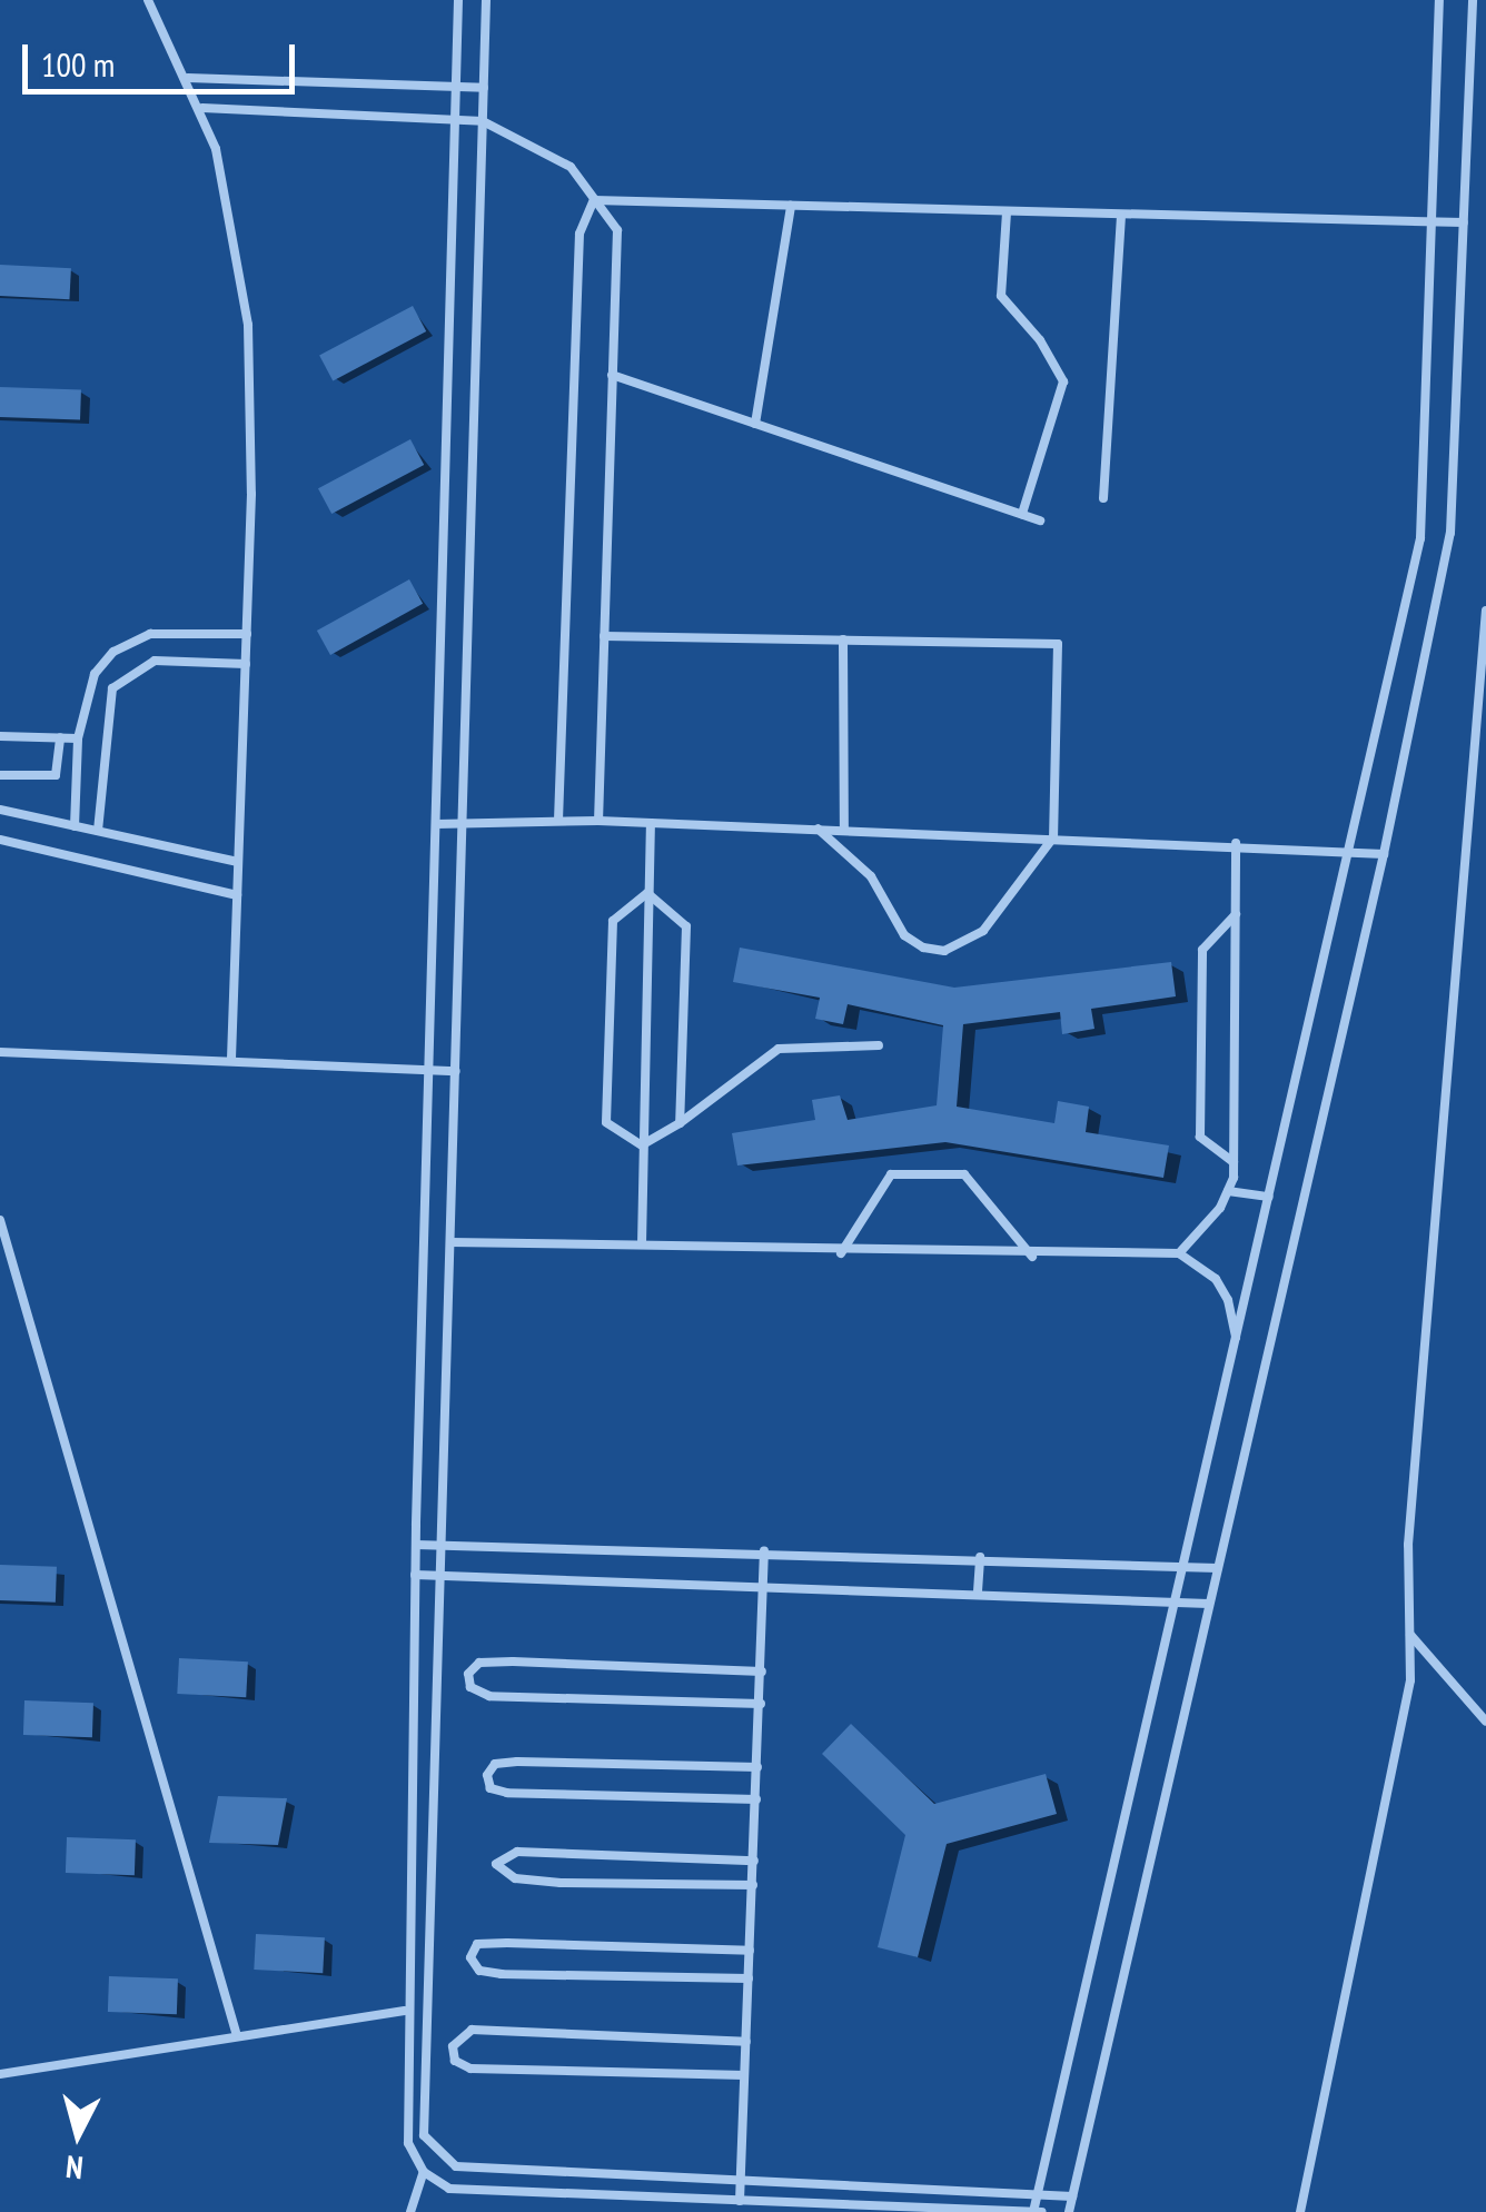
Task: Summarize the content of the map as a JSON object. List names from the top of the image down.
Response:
{
  "scale_bar": "100 m",
  "north": "bottom"
}
